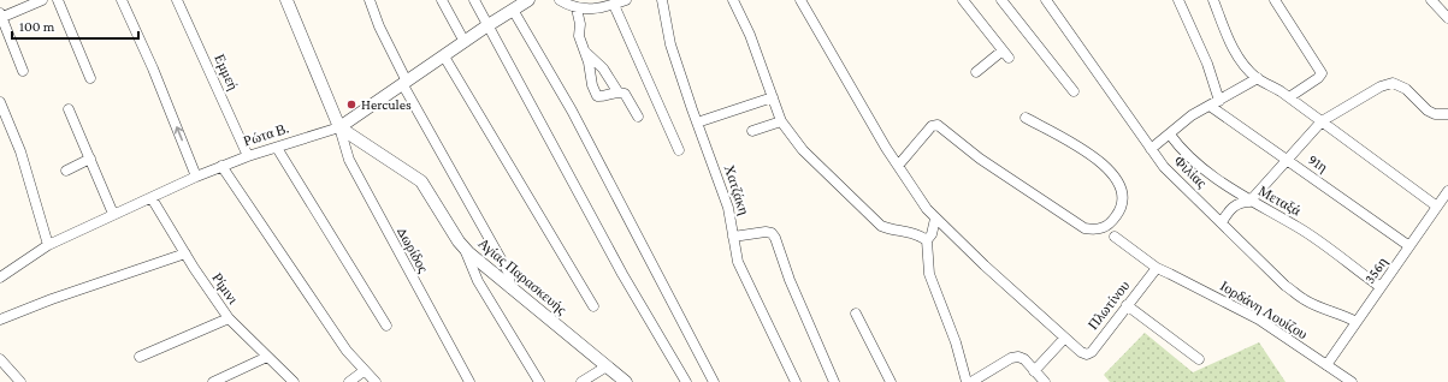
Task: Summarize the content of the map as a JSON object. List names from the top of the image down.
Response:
{
  "streets": {
    "street": [
      "Εμμεή",
      "Ρώτα Β.",
      "91η",
      "Φιλίας",
      "Χατζάκη",
      "Μεταξά",
      "Δωρίδος",
      "356η",
      "Αγίας Παρασκευής",
      "Ρίμινι",
      "Πλωτίνου",
      "Ιορδάνη Λουίζου"
    ]
  },
  "crossings": [
    ["Εμμεή", "Ρώτα Β."],
    ["Ρώτα Β.", "Δωρίδος"],
    ["Ρώτα Β.", "Αγίας Παρασκευής"],
    ["Ρώτα Β.", "Ρίμινι"],
    ["91η", "356η"],
    ["Φιλίας", "356η"],
    ["Μεταξά", "356η"],
    ["Δωρίδος", "Αγίας Παρασκευής"],
    ["356η", "Ιορδάνη Λουίζου"],
    ["Πλωτίνου", "Ιορδάνη Λουίζου"]
  ],
  "places": ["Hercules"],
  "scale_bar": "100 m"
}
